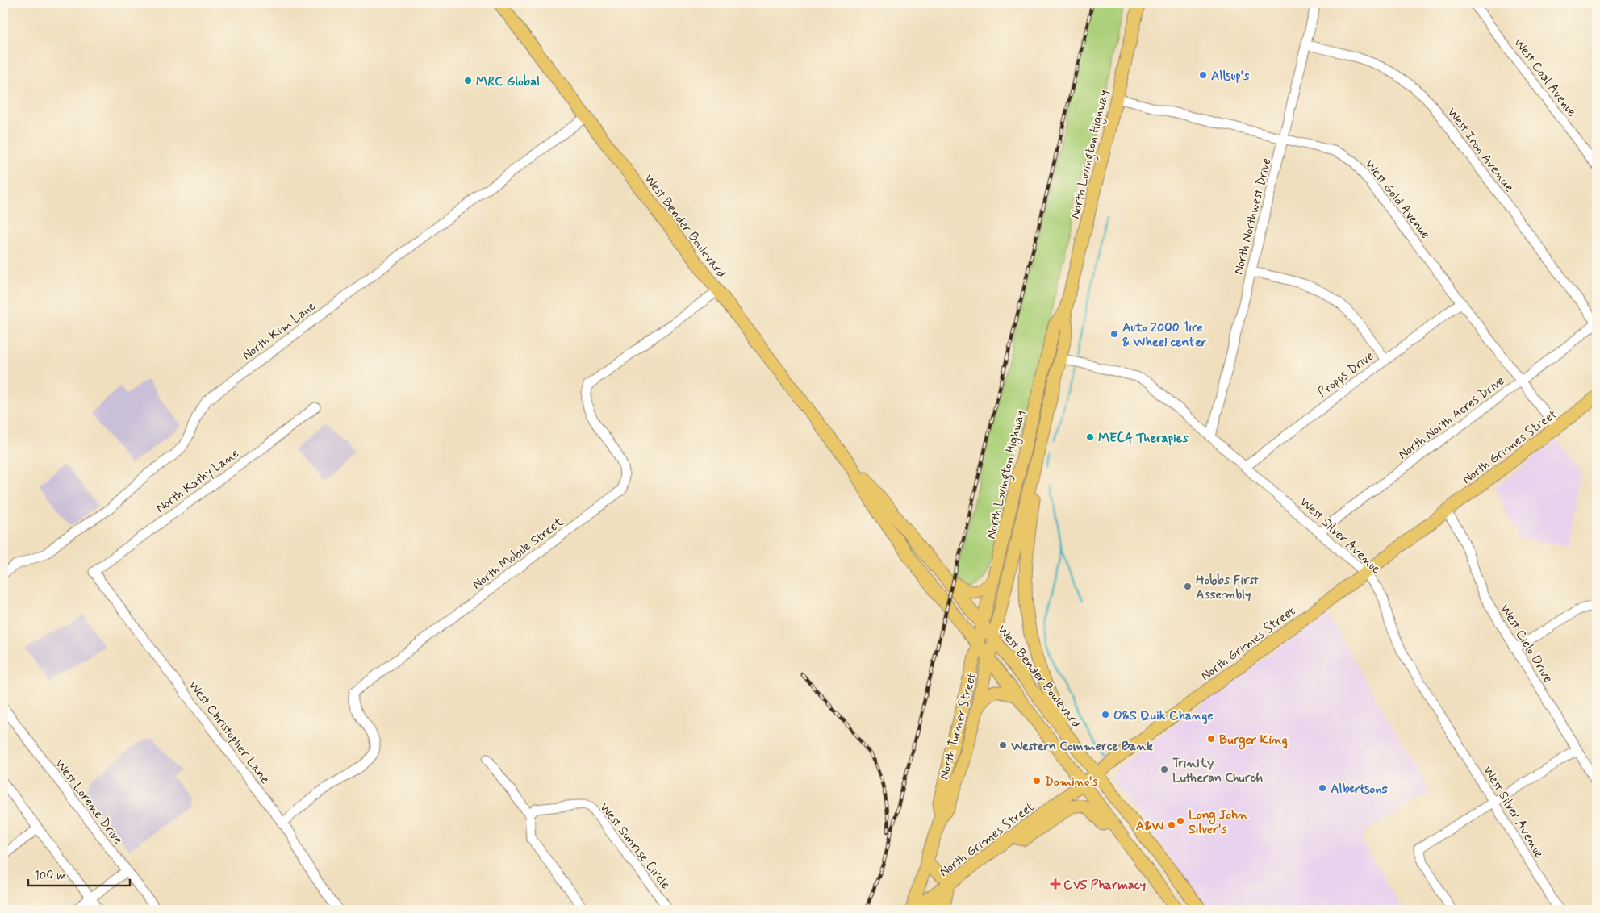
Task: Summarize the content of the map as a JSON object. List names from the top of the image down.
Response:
{
  "streets": {
    "main road": [
      "North Lovington Highway",
      "West Bender Boulevard",
      "North Grimes Street",
      "North Turner Street"
    ],
    "street": [
      "West Coal Avenue",
      "West Iron Avenue",
      "West Gold Avenue",
      "North Northwest Drive",
      "North Kim Lane",
      "Propps Drive",
      "North North Acres Drive",
      "North Kathy Lane",
      "West Silver Avenue",
      "North Mobile Street",
      "West Cielo Drive",
      "West Christopher Lane",
      "West Lorene Drive",
      "West Sunrise Circle"
    ]
  },
  "crossings": [
    ["West Iron Avenue", "North Northwest Drive"],
    ["West Iron Avenue", "North North Acres Drive"],
    ["North Lovington Highway", "West Gold Avenue"],
    ["North Lovington Highway", "West Bender Boulevard"],
    ["North Lovington Highway", "West Silver Avenue"],
    ["North Lovington Highway", "North Turner Street"],
    ["West Gold Avenue", "North Northwest Drive"],
    ["West Gold Avenue", "Propps Drive"],
    ["West Gold Avenue", "North North Acres Drive"],
    ["West Gold Avenue", "North Grimes Street"],
    ["North Northwest Drive", "West Silver Avenue"],
    ["West Bender Boulevard", "North Kim Lane"],
    ["West Bender Boulevard", "North Grimes Street"],
    ["West Bender Boulevard", "North Mobile Street"],
    ["West Bender Boulevard", "North Turner Street"],
    ["Propps Drive", "West Silver Avenue"],
    ["North North Acres Drive", "West Silver Avenue"],
    ["North Grimes Street", "West Silver Avenue"],
    ["North Grimes Street", "West Cielo Drive"],
    ["North Grimes Street", "North Turner Street"],
    ["North Kathy Lane", "West Christopher Lane"],
    ["North Mobile Street", "West Christopher Lane"]
  ],
  "places": {
    "other": [
      "Allsup's",
      "MRC Global",
      "Auto 2000 Tire & Wheel center",
      "MECA Therapies",
      "Hobbs First Assembly",
      "O&S Quik Change",
      "Burger King",
      "Western Commerce Bank",
      "Trinity Lutheran Church",
      "Domino's",
      "Albertsons",
      "Long John Silver's",
      "A&W"
    ],
    "health": ["CVS Pharmacy"]
  },
  "scale_bar": "100 m"
}
